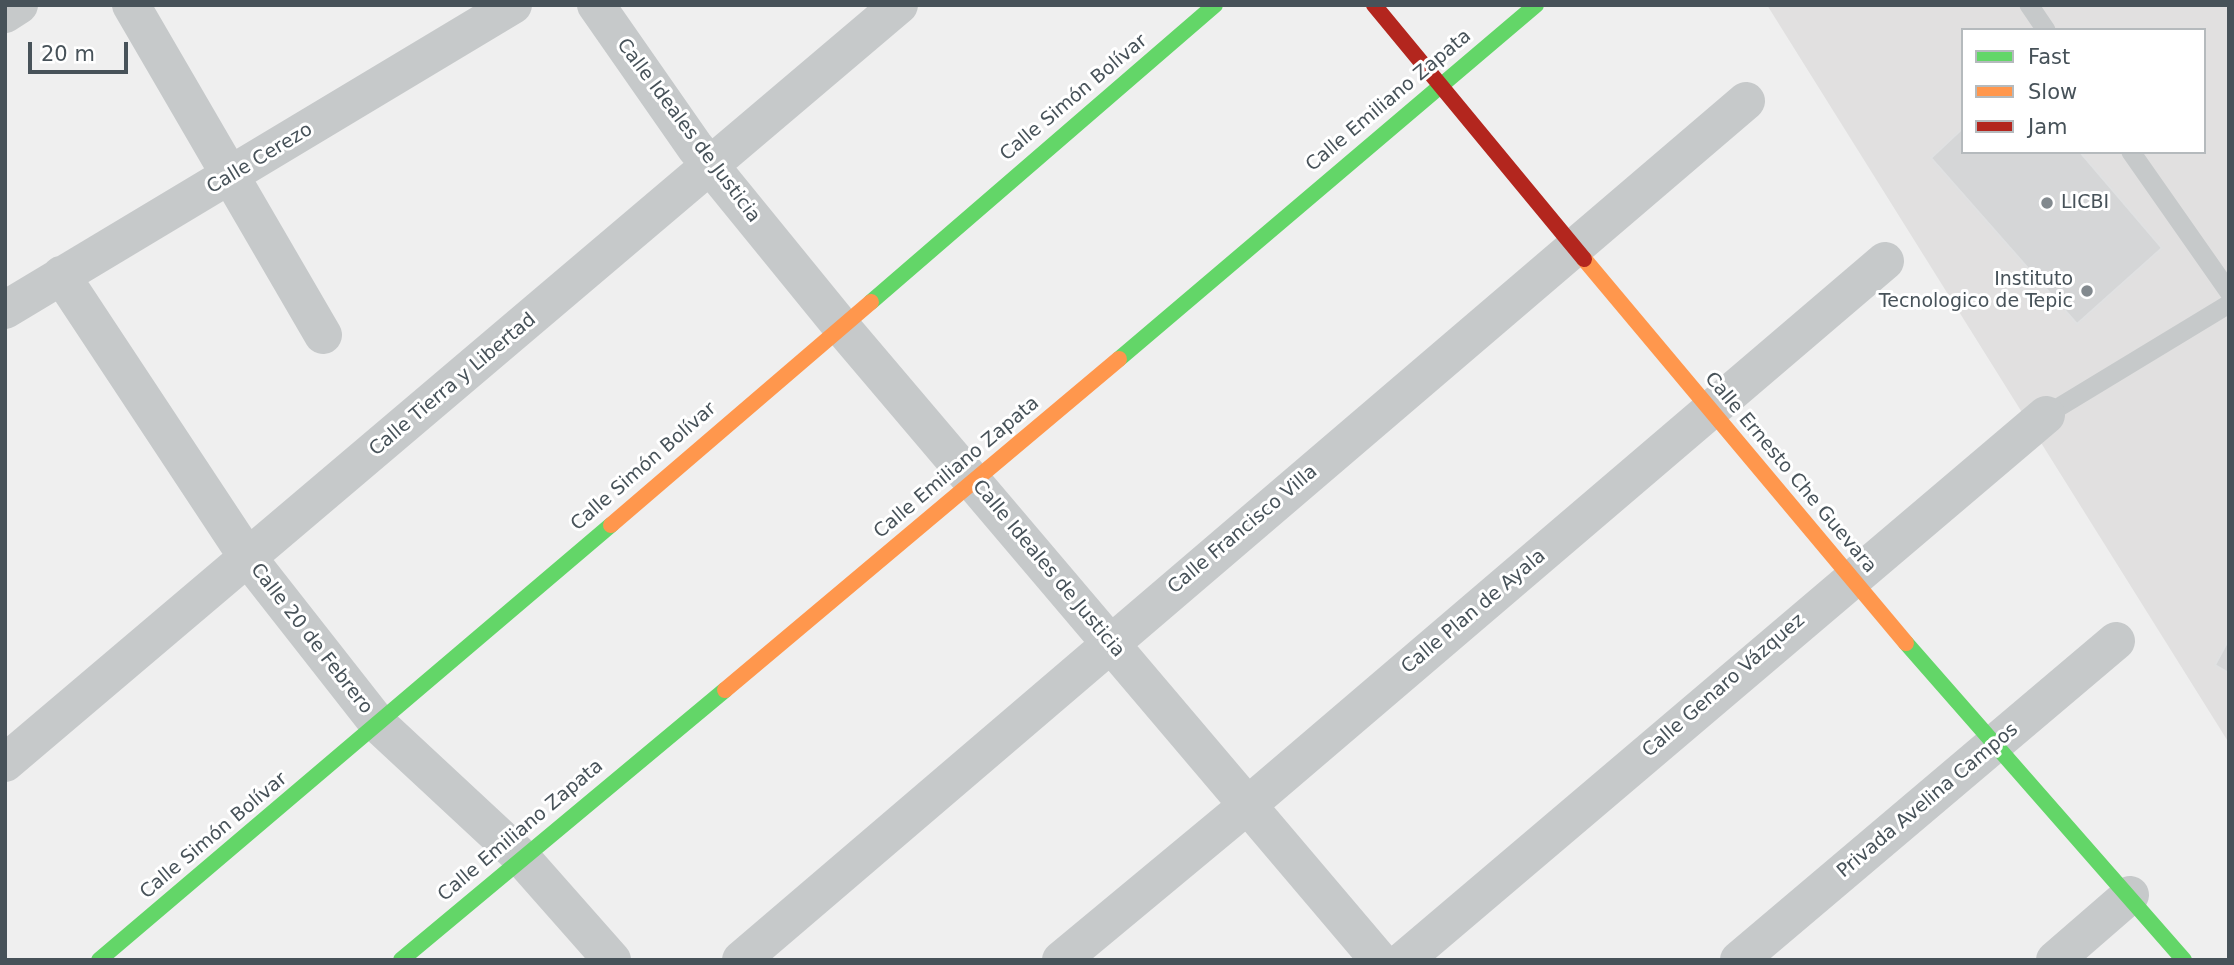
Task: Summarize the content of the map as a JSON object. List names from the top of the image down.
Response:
{
  "streets": {
    "street": [
      "Calle Simón Bolívar",
      "Calle Emiliano Zapata",
      "Calle Ideales de Justicia",
      "Calle Cerezo",
      "Calle Tierra y Libertad",
      "Calle Ernesto Che Guevara",
      "Calle Francisco Villa",
      "Calle Plan de Ayala",
      "Calle 20 de Febrero",
      "Calle Genaro Vázquez",
      "Privada Avelina Campos"
    ]
  },
  "crossings": [
    ["Calle Simón Bolívar", "Calle Ideales de Justicia"],
    ["Calle Simón Bolívar", "Calle 20 de Febrero"],
    ["Calle Emiliano Zapata", "Calle Ideales de Justicia"],
    ["Calle Emiliano Zapata", "Calle Ernesto Che Guevara"],
    ["Calle Emiliano Zapata", "Calle 20 de Febrero"],
    ["Calle Ideales de Justicia", "Calle Tierra y Libertad"],
    ["Calle Ideales de Justicia", "Calle Francisco Villa"],
    ["Calle Ideales de Justicia", "Calle Plan de Ayala"],
    ["Calle Cerezo", "Calle 20 de Febrero"],
    ["Calle Tierra y Libertad", "Calle 20 de Febrero"],
    ["Calle Ernesto Che Guevara", "Calle Francisco Villa"],
    ["Calle Ernesto Che Guevara", "Calle Plan de Ayala"],
    ["Calle Ernesto Che Guevara", "Calle Genaro Vázquez"],
    ["Calle Ernesto Che Guevara", "Privada Avelina Campos"]
  ],
  "places": ["LICBI", "Instituto Tecnologico de Tepic"],
  "legend": ["Fast", "Slow", "Jam"],
  "scale_bar": "20 m"
}
